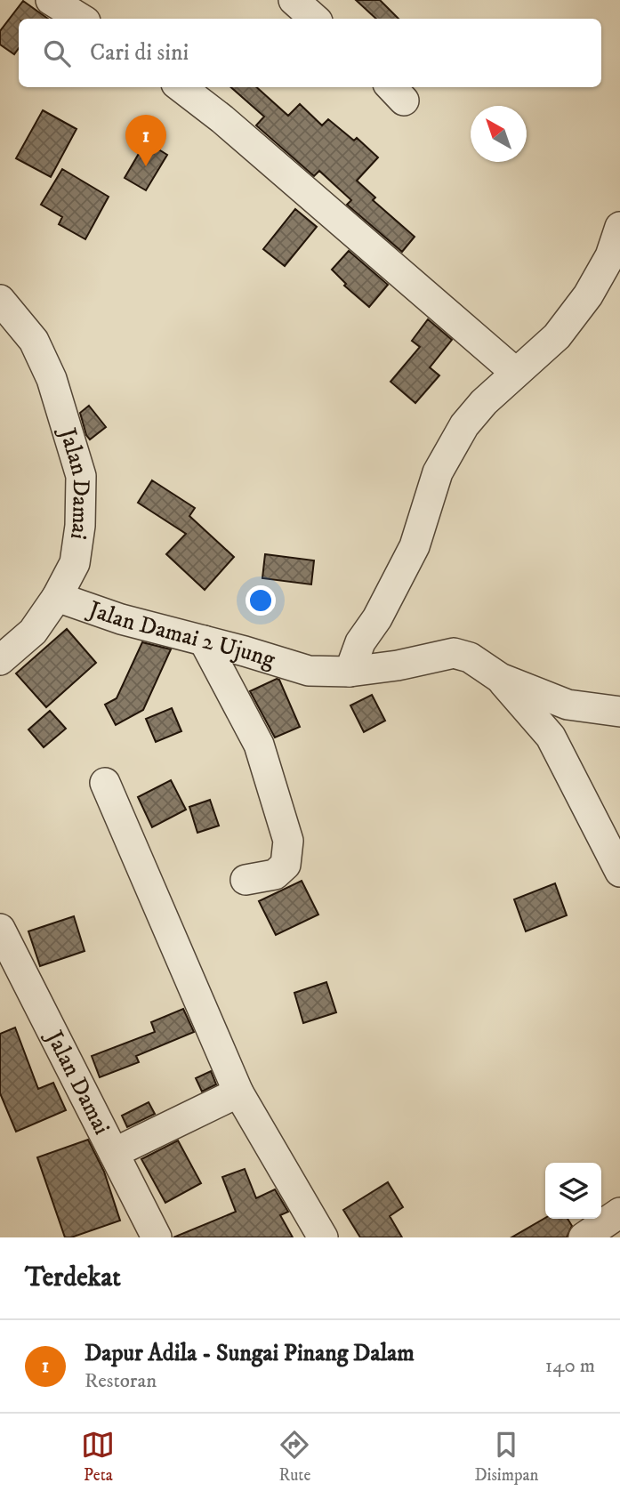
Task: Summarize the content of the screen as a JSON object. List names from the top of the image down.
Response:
{
  "streets": {
    "street": ["Jalan Damai", "Jalan Damai 2 Ujung"]
  },
  "crossings": [
    ["Jalan Damai", "Jalan Damai 2 Ujung"]
  ],
  "north": "top left",
  "page": {
    "search": "Cari di sini",
    "pins": "1",
    "heading": "Terdekat",
    "list": [
      {
        "mark": "1",
        "name": "Dapur Adila - Sungai Pinang Dalam",
        "note": "Restoran",
        "value": "140 m"
      }
    ],
    "nav": ["Peta", "Rute", "Disimpan"]
  }
}
